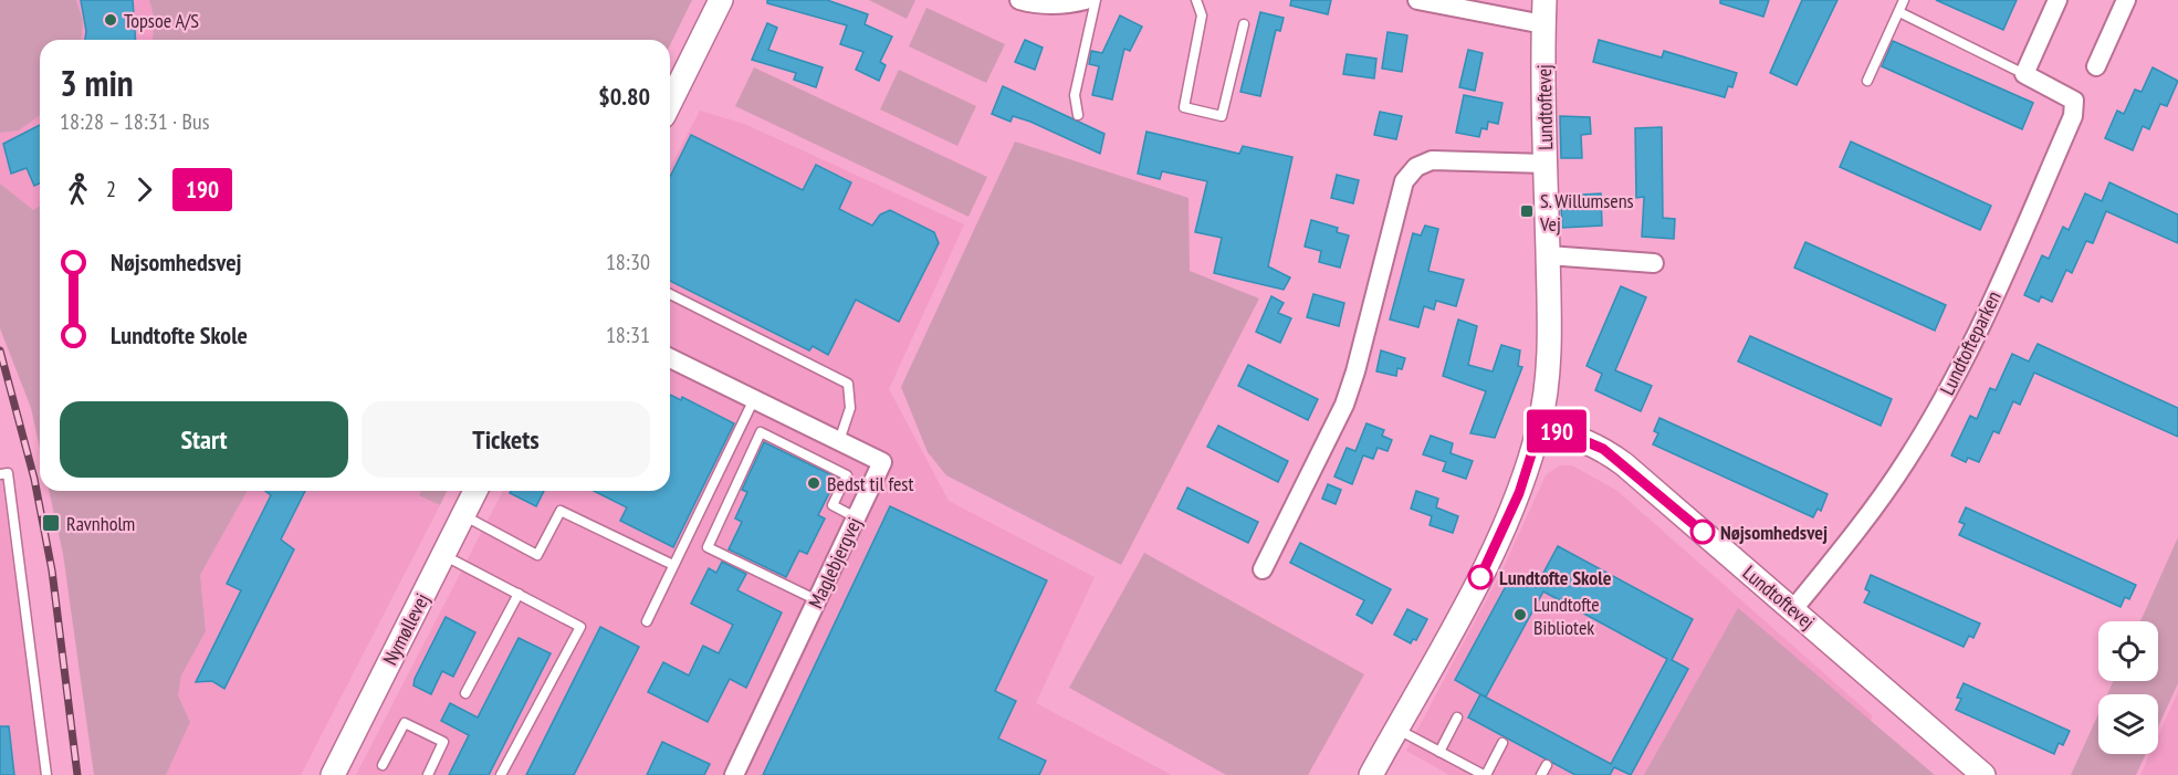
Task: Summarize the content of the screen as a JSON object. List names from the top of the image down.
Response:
{
  "streets": {
    "street": [
      "Lundtoftevej",
      "Lundtofteparken",
      "Maglebjergvej",
      "Nymøllevej"
    ]
  },
  "crossings": [
    ["Lundtoftevej", "Lundtofteparken"]
  ],
  "places": {
    "other": [
      "Topsoe A/S",
      "Bedst til fest",
      "Nøjsomhedsvej",
      "Lundtofte Skole",
      "Lundtofte Bibliotek"
    ],
    "transit": ["S. Willumsens Vej", "Ravnholm"]
  },
  "lines": ["bus line 190"],
  "page": {
    "on_map": "190",
    "heading": ["3 min", "18:28 – 18:31 · Bus", "$0.80"],
    "legs": ["2", "190"],
    "list": [
      {
        "name": "Nøjsomhedsvej",
        "value": "18:30"
      },
      {
        "name": "Lundtofte Skole",
        "value": "18:31"
      }
    ],
    "buttons": ["Start", "Tickets"]
  }
}
